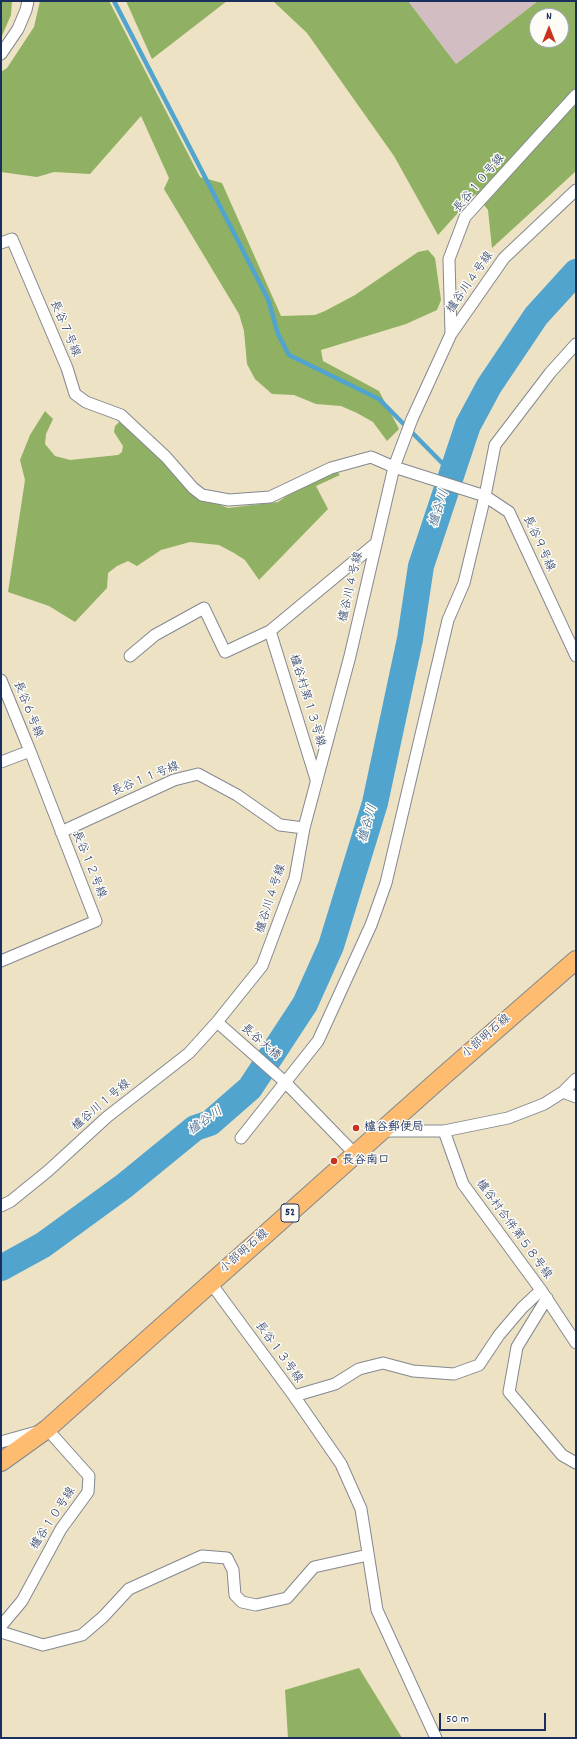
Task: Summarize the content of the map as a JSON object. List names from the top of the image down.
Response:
{
  "streets": {
    "main road": ["小部明石線", "52"],
    "street": [
      "長谷１０号線",
      "櫨谷川４号線",
      "長谷７号線",
      "長谷９号線",
      "櫨谷村第１３号線",
      "長谷６号線",
      "長谷１１号線",
      "長谷１２号線",
      "長谷大橋",
      "櫨谷川１号線",
      "櫨谷村合併第５８号線",
      "長谷１３号線",
      "櫨谷１０号線"
    ]
  },
  "crossings": [
    ["長谷１０号線", "櫨谷川４号線"],
    ["櫨谷川４号線", "長谷９号線"],
    ["櫨谷川４号線", "櫨谷村第１３号線"],
    ["櫨谷川４号線", "長谷１１号線"],
    ["櫨谷川４号線", "長谷大橋"],
    ["櫨谷川４号線", "櫨谷川１号線"],
    ["長谷７号線", "長谷９号線"],
    ["長谷６号線", "長谷１２号線"],
    ["長谷１１号線", "長谷１２号線"],
    ["小部明石線", "長谷大橋"],
    ["小部明石線", "長谷１３号線"],
    ["小部明石線", "櫨谷１０号線"],
    ["長谷大橋", "櫨谷川１号線"],
    ["櫨谷村合併第５８号線", "長谷１３号線"]
  ],
  "water": ["櫨谷川"],
  "places": ["櫨谷郵便局", "長谷南口"],
  "scale_bar": "50 m",
  "north": "top"
}
